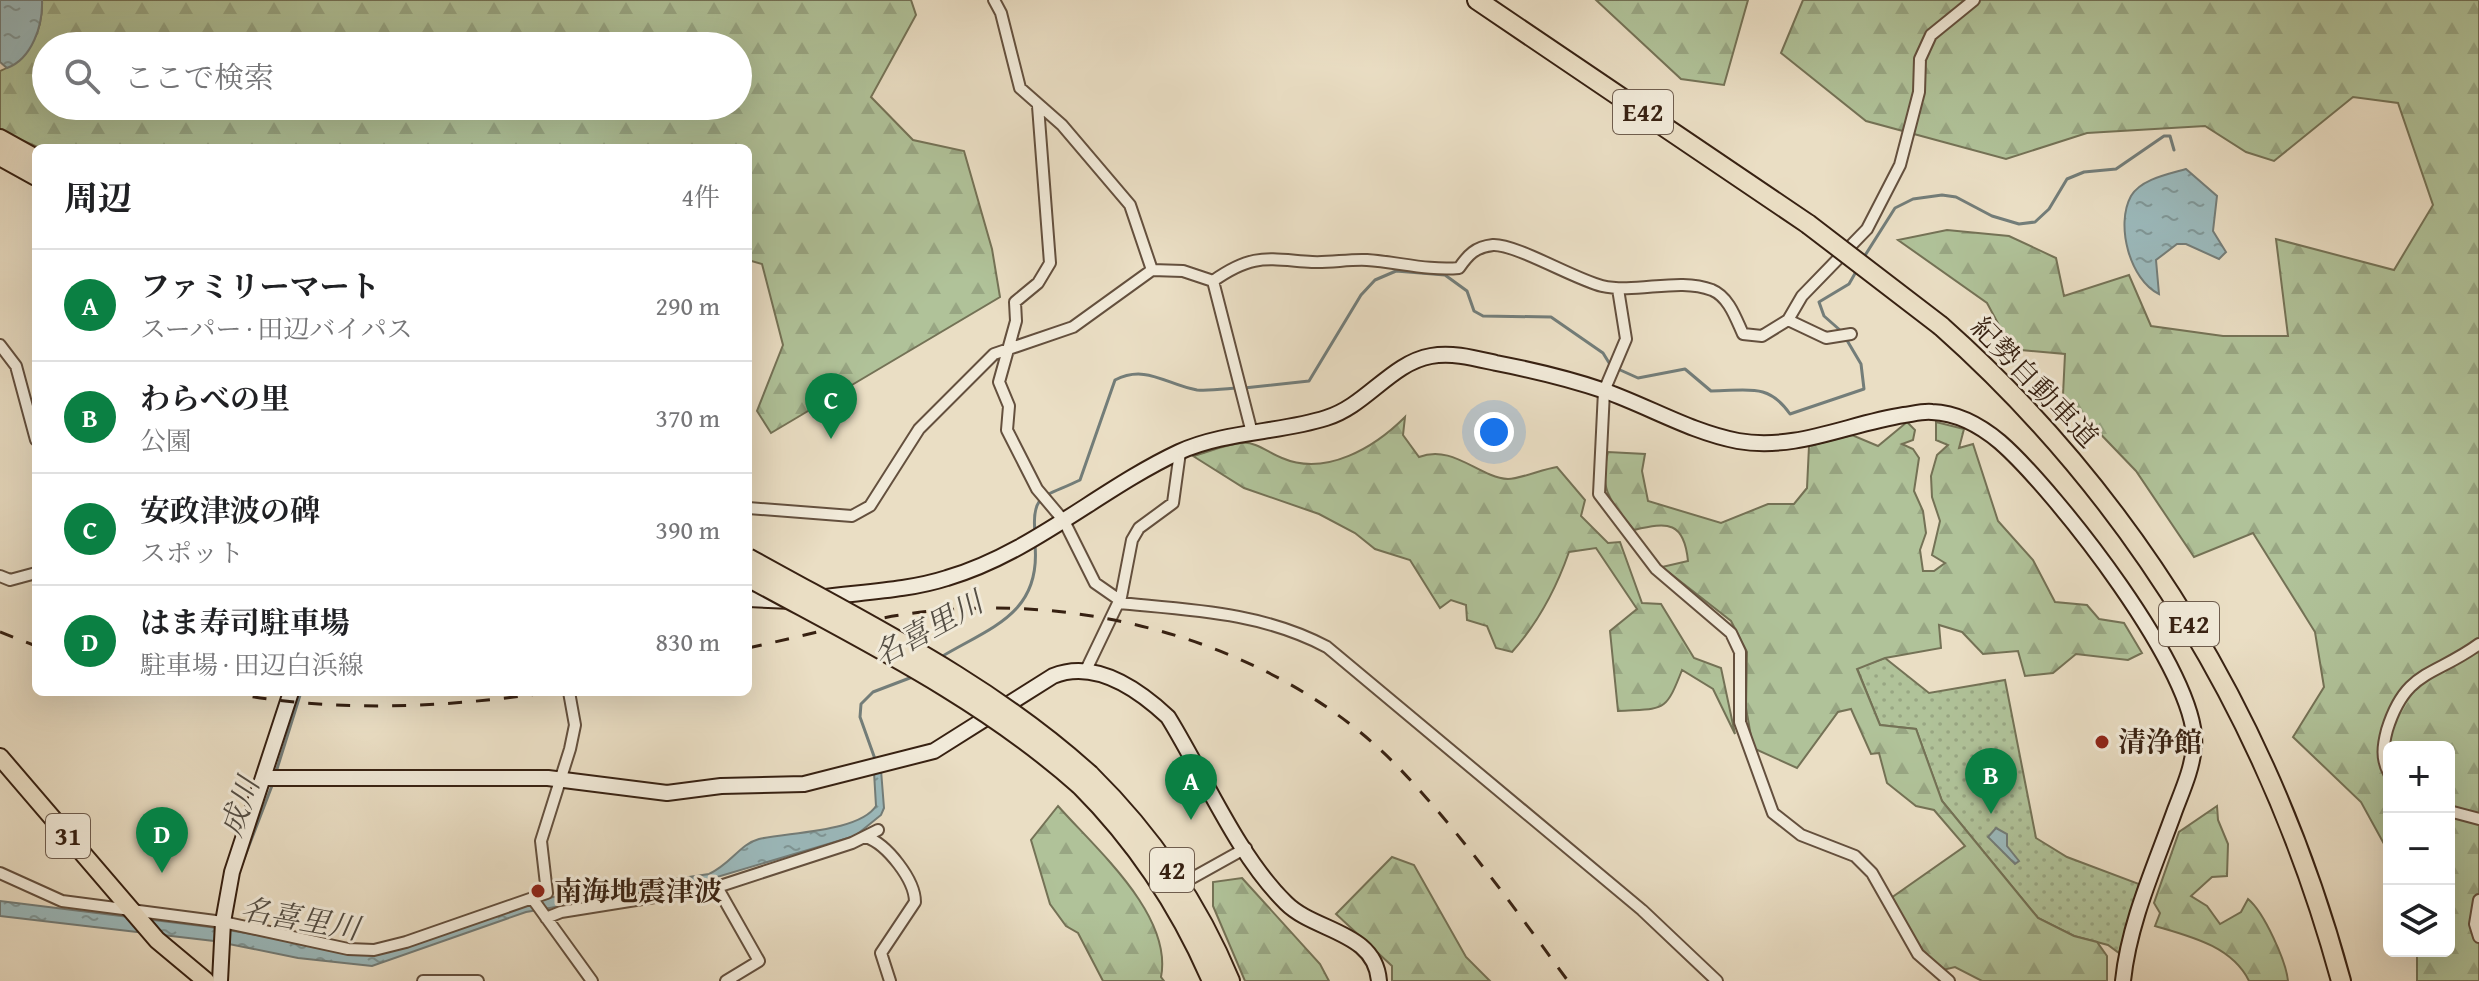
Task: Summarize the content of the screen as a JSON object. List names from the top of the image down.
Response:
{
  "streets": {
    "highway": ["E42", "紀勢自動車道", "42"],
    "main road": ["31"]
  },
  "water": ["名喜里川", "成川"],
  "places": ["清浄館", "南海地震津波"],
  "page": {
    "search": "ここで検索",
    "heading": ["周辺", "4件"],
    "list": [
      {
        "mark": "A",
        "name": "ファミリーマート",
        "note": "スーパー · 田辺バイパス",
        "value": "290 m"
      },
      {
        "mark": "B",
        "name": "わらべの里",
        "note": "公園",
        "value": "370 m"
      },
      {
        "mark": "C",
        "name": "安政津波の碑",
        "note": "スポット",
        "value": "390 m"
      },
      {
        "mark": "D",
        "name": "はま寿司駐車場",
        "note": "駐車場 · 田辺白浜線",
        "value": "830 m"
      }
    ],
    "pins": [
      "C",
      "B",
      "A",
      "D"
    ],
    "map_buttons": ["+", "−"]
  }
}
